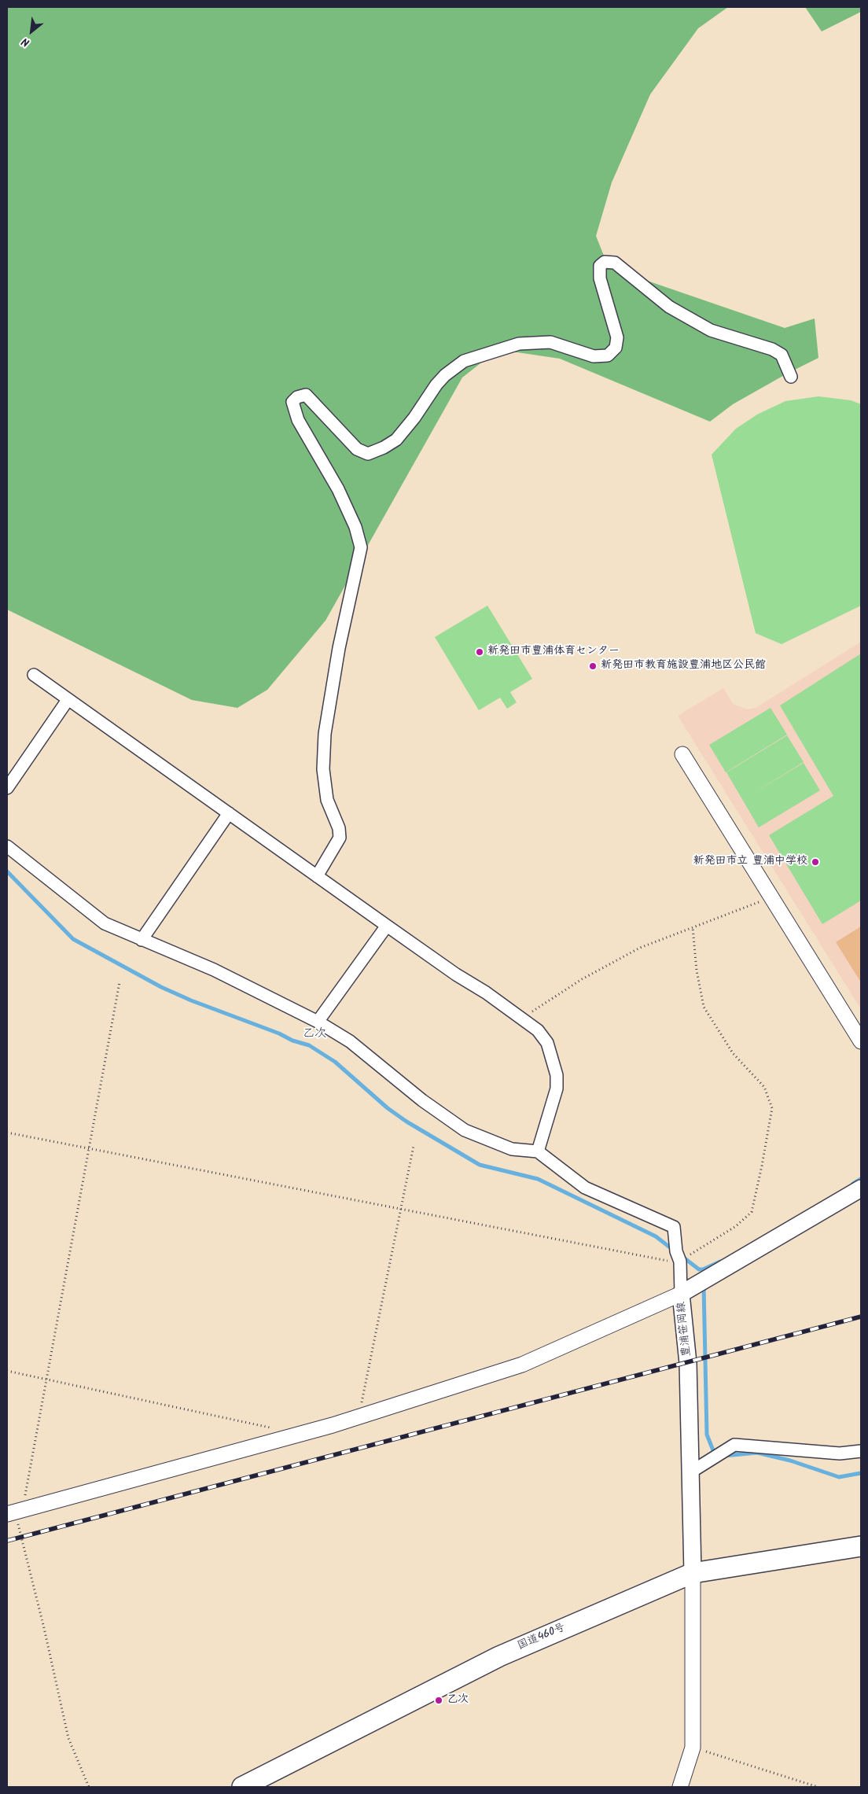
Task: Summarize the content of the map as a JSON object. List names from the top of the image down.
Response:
{
  "streets": {
    "highway": ["国道460号"],
    "main road": ["豊浦笹岡線"]
  },
  "crossings": [
    ["豊浦笹岡線", "国道460号"]
  ],
  "districts": ["乙次"],
  "places": [
    "新発田市豊浦体育センター",
    "新発田市教育施設豊浦地区公民館",
    "新発田市立 豊浦中学校",
    "乙次"
  ],
  "north": "bottom left"
}
